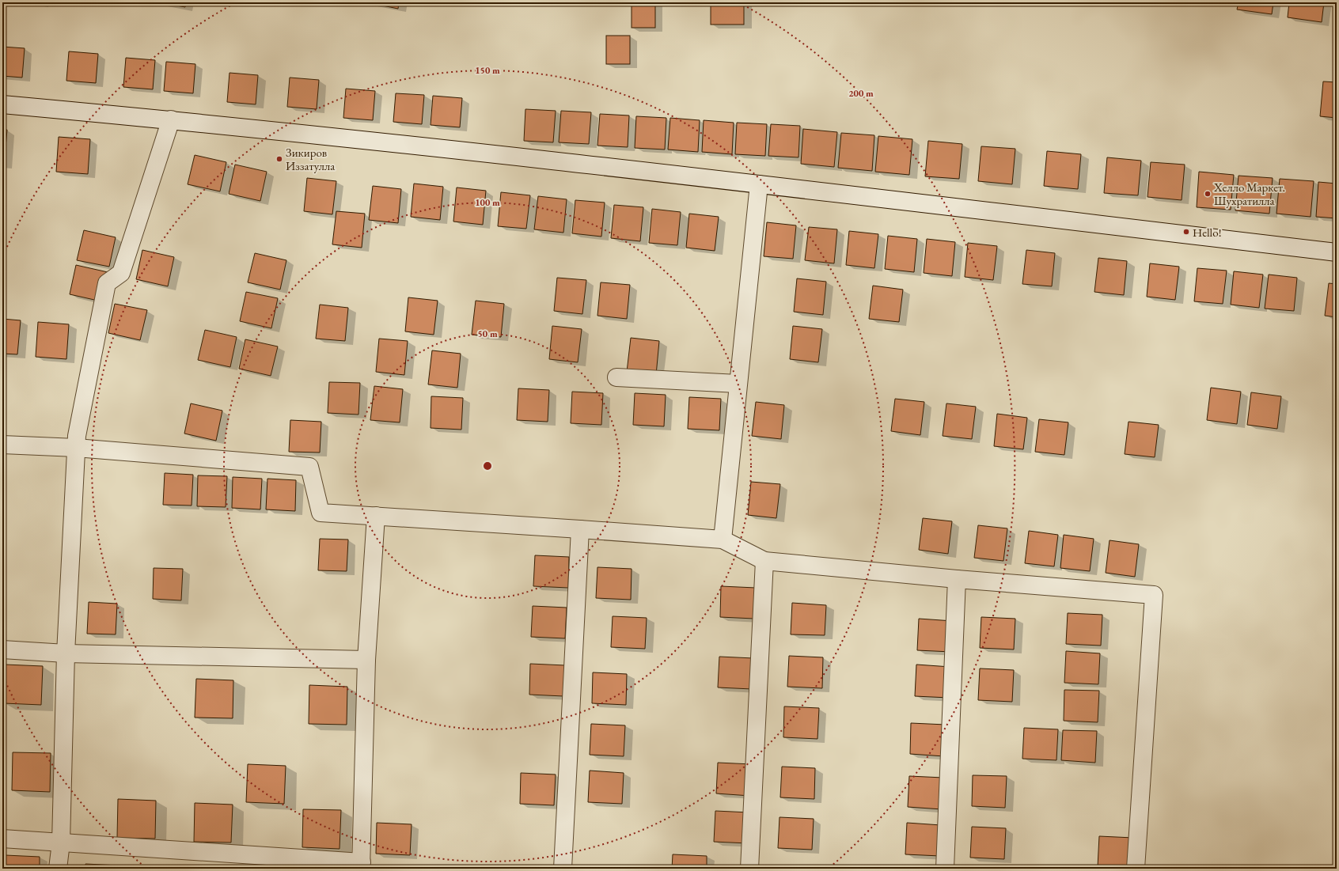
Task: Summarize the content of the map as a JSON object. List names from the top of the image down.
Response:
{
  "places": ["Зикиров Иззатулла", "Хелло Маркет. Шухратилла", "Hello!"],
  "rings": [
    "150 m",
    "200 m",
    "100 m",
    "50 m"
  ]
}
